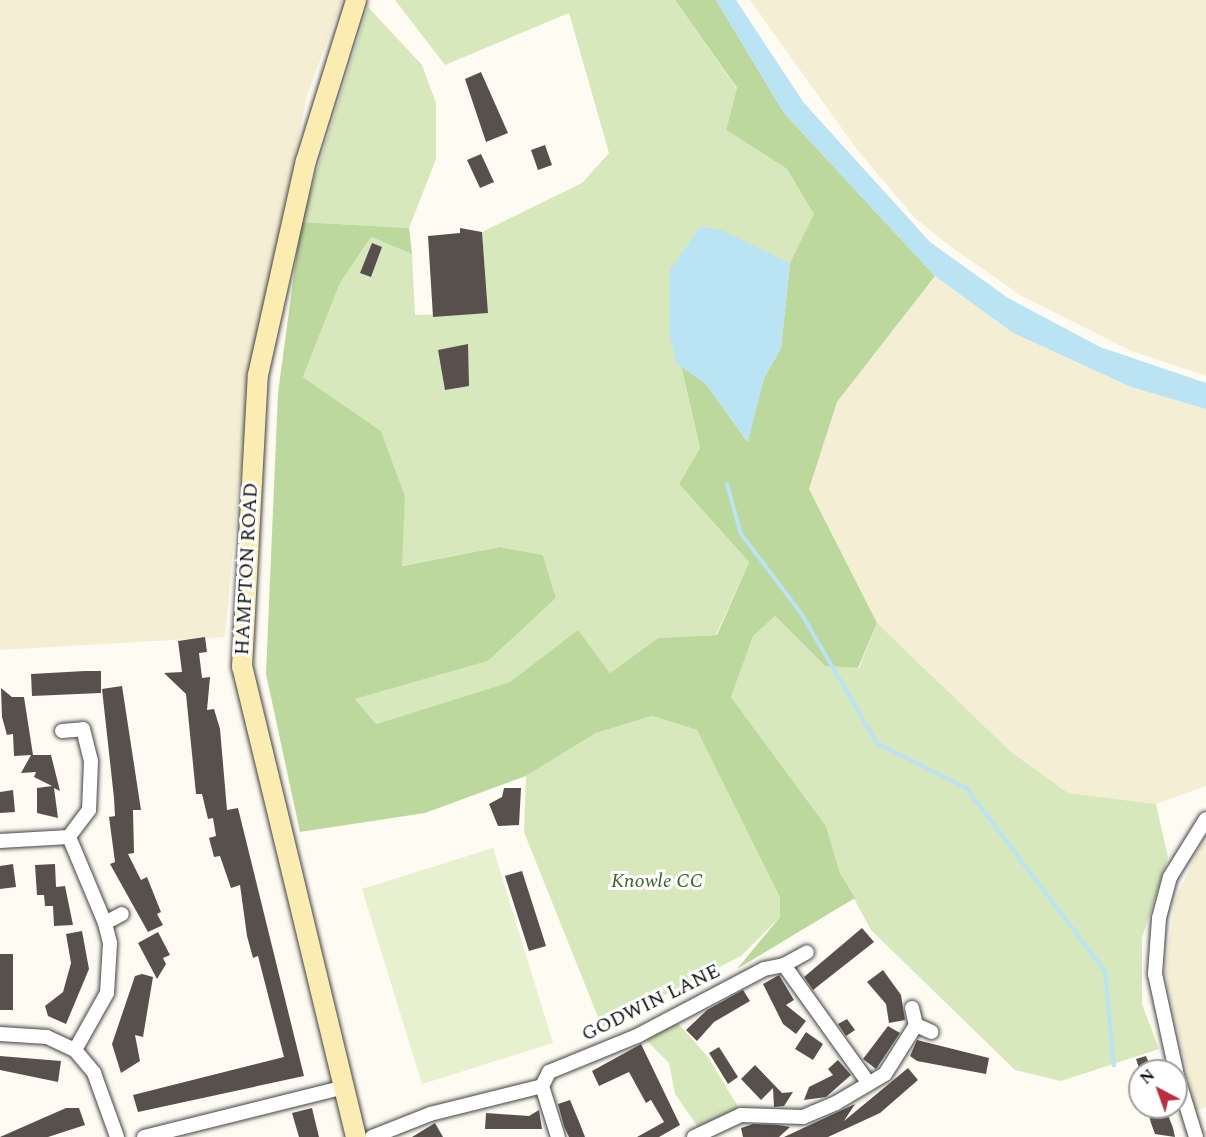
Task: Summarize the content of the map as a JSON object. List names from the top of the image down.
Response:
{
  "streets": {
    "street": ["HAMPTON ROAD", "GODWIN LANE"]
  },
  "parks": ["Knowle CC"],
  "north": "top left"
}
